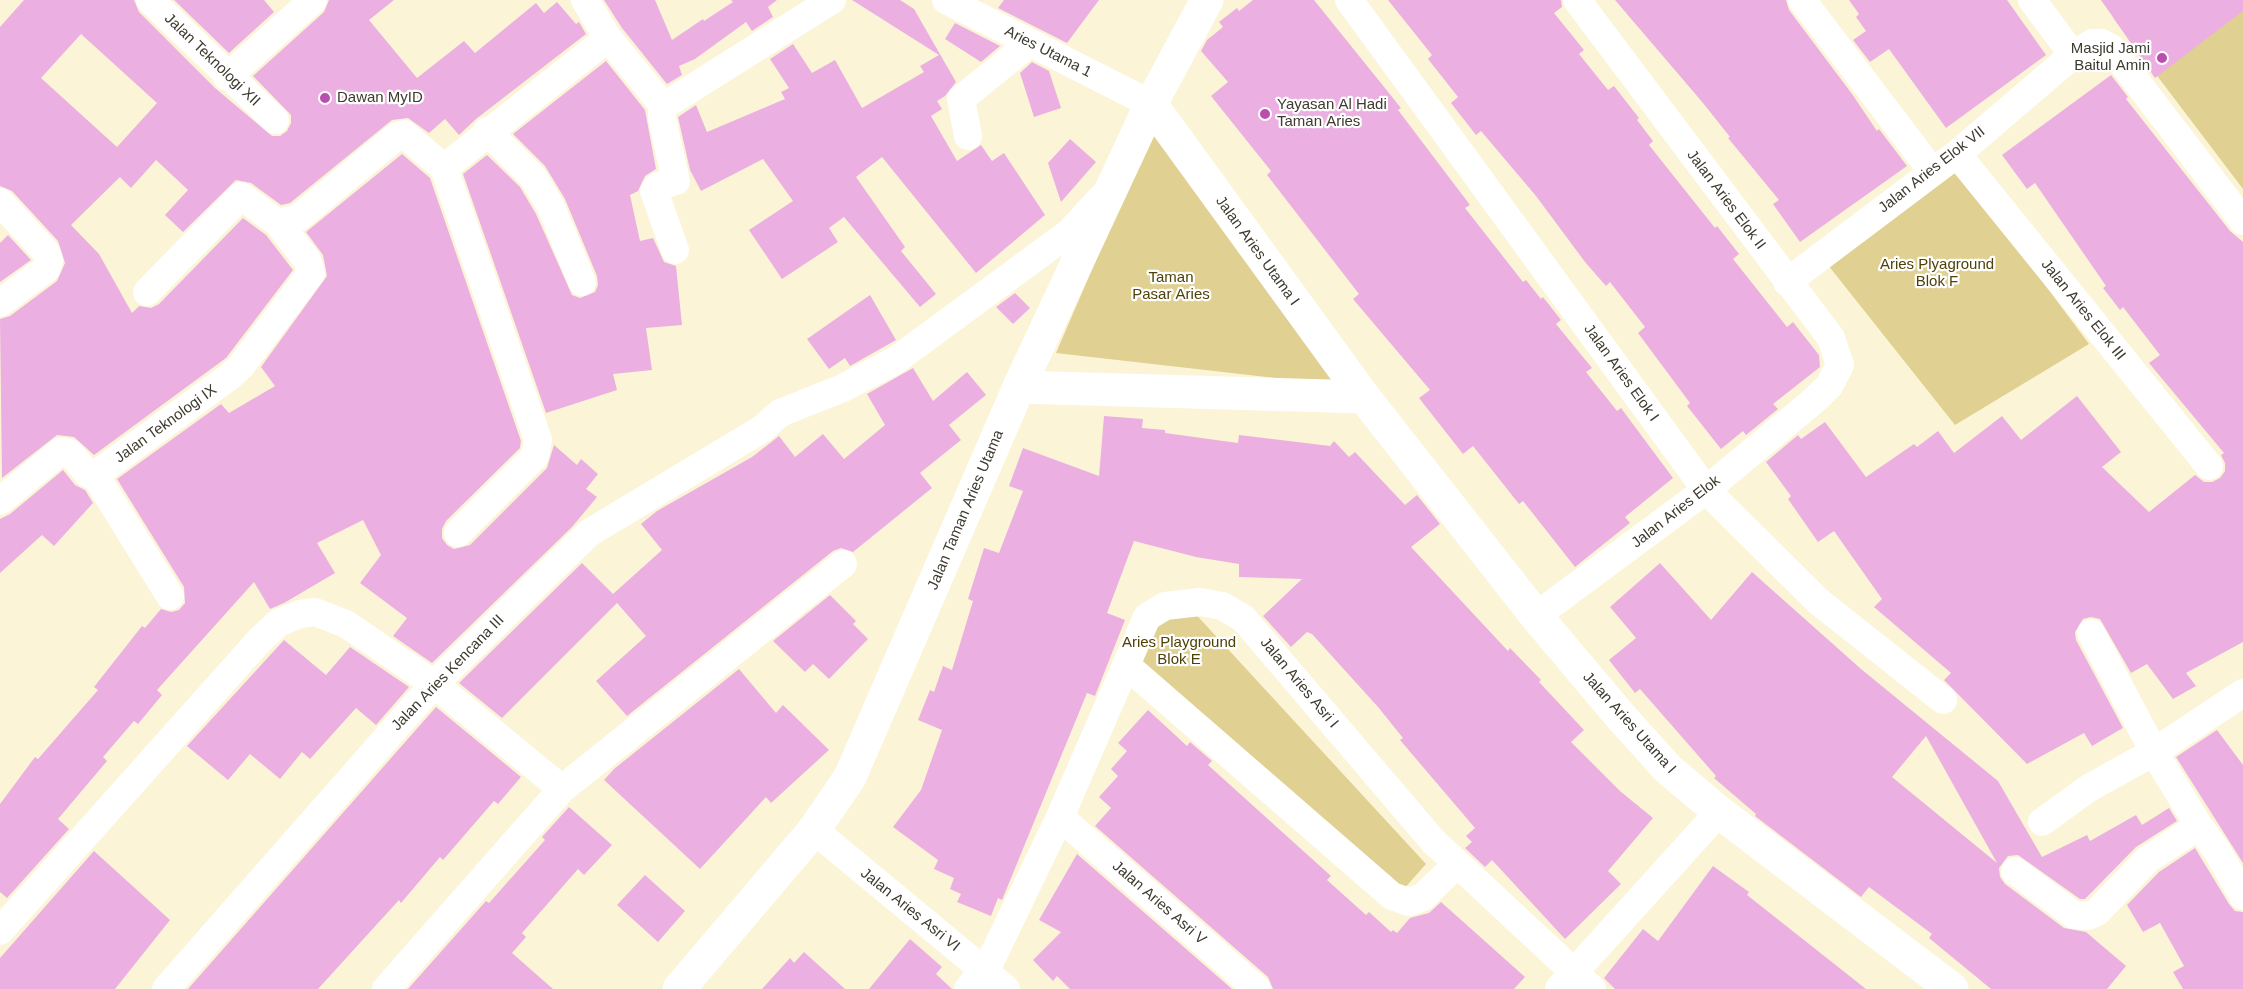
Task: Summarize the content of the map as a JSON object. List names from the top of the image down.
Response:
{
  "streets": {
    "street": [
      "Aries Utama 1",
      "Jalan Teknologi XII",
      "Jalan Aries Elok VII",
      "Jalan Aries Elok II",
      "Jalan Aries Utama I",
      "Jalan Aries Elok III",
      "Jalan Aries Elok I",
      "Jalan Teknologi IX",
      "Jalan Taman Aries Utama",
      "Jalan Aries Elok",
      "Jalan Aries Kencana III",
      "Jalan Aries Asri I",
      "Jalan Aries Asri V",
      "Jalan Aries Asri VI"
    ]
  },
  "crossings": [
    ["Aries Utama 1", "Jalan Aries Utama I"],
    ["Aries Utama 1", "Jalan Taman Aries Utama"],
    ["Jalan Aries Elok VII", "Jalan Aries Elok II"],
    ["Jalan Aries Elok VII", "Jalan Aries Elok III"],
    ["Jalan Aries Elok II", "Jalan Aries Elok"],
    ["Jalan Aries Utama I", "Jalan Taman Aries Utama"],
    ["Jalan Aries Utama I", "Jalan Aries Elok"],
    ["Jalan Aries Utama I", "Jalan Aries Asri I"],
    ["Jalan Aries Elok I", "Jalan Aries Elok"],
    ["Jalan Taman Aries Utama", "Jalan Aries Kencana III"],
    ["Jalan Taman Aries Utama", "Jalan Aries Asri VI"],
    ["Jalan Aries Asri I", "Jalan Aries Asri V"],
    ["Jalan Aries Asri I", "Jalan Aries Asri VI"]
  ],
  "parks": ["Aries Plyaground Blok F", "Taman Pasar Aries", "Aries Playground Blok E"],
  "places": ["Masjid Jami Baitul Amin", "Dawan MyID", "Yayasan Al Hadi Taman Aries"]
}
